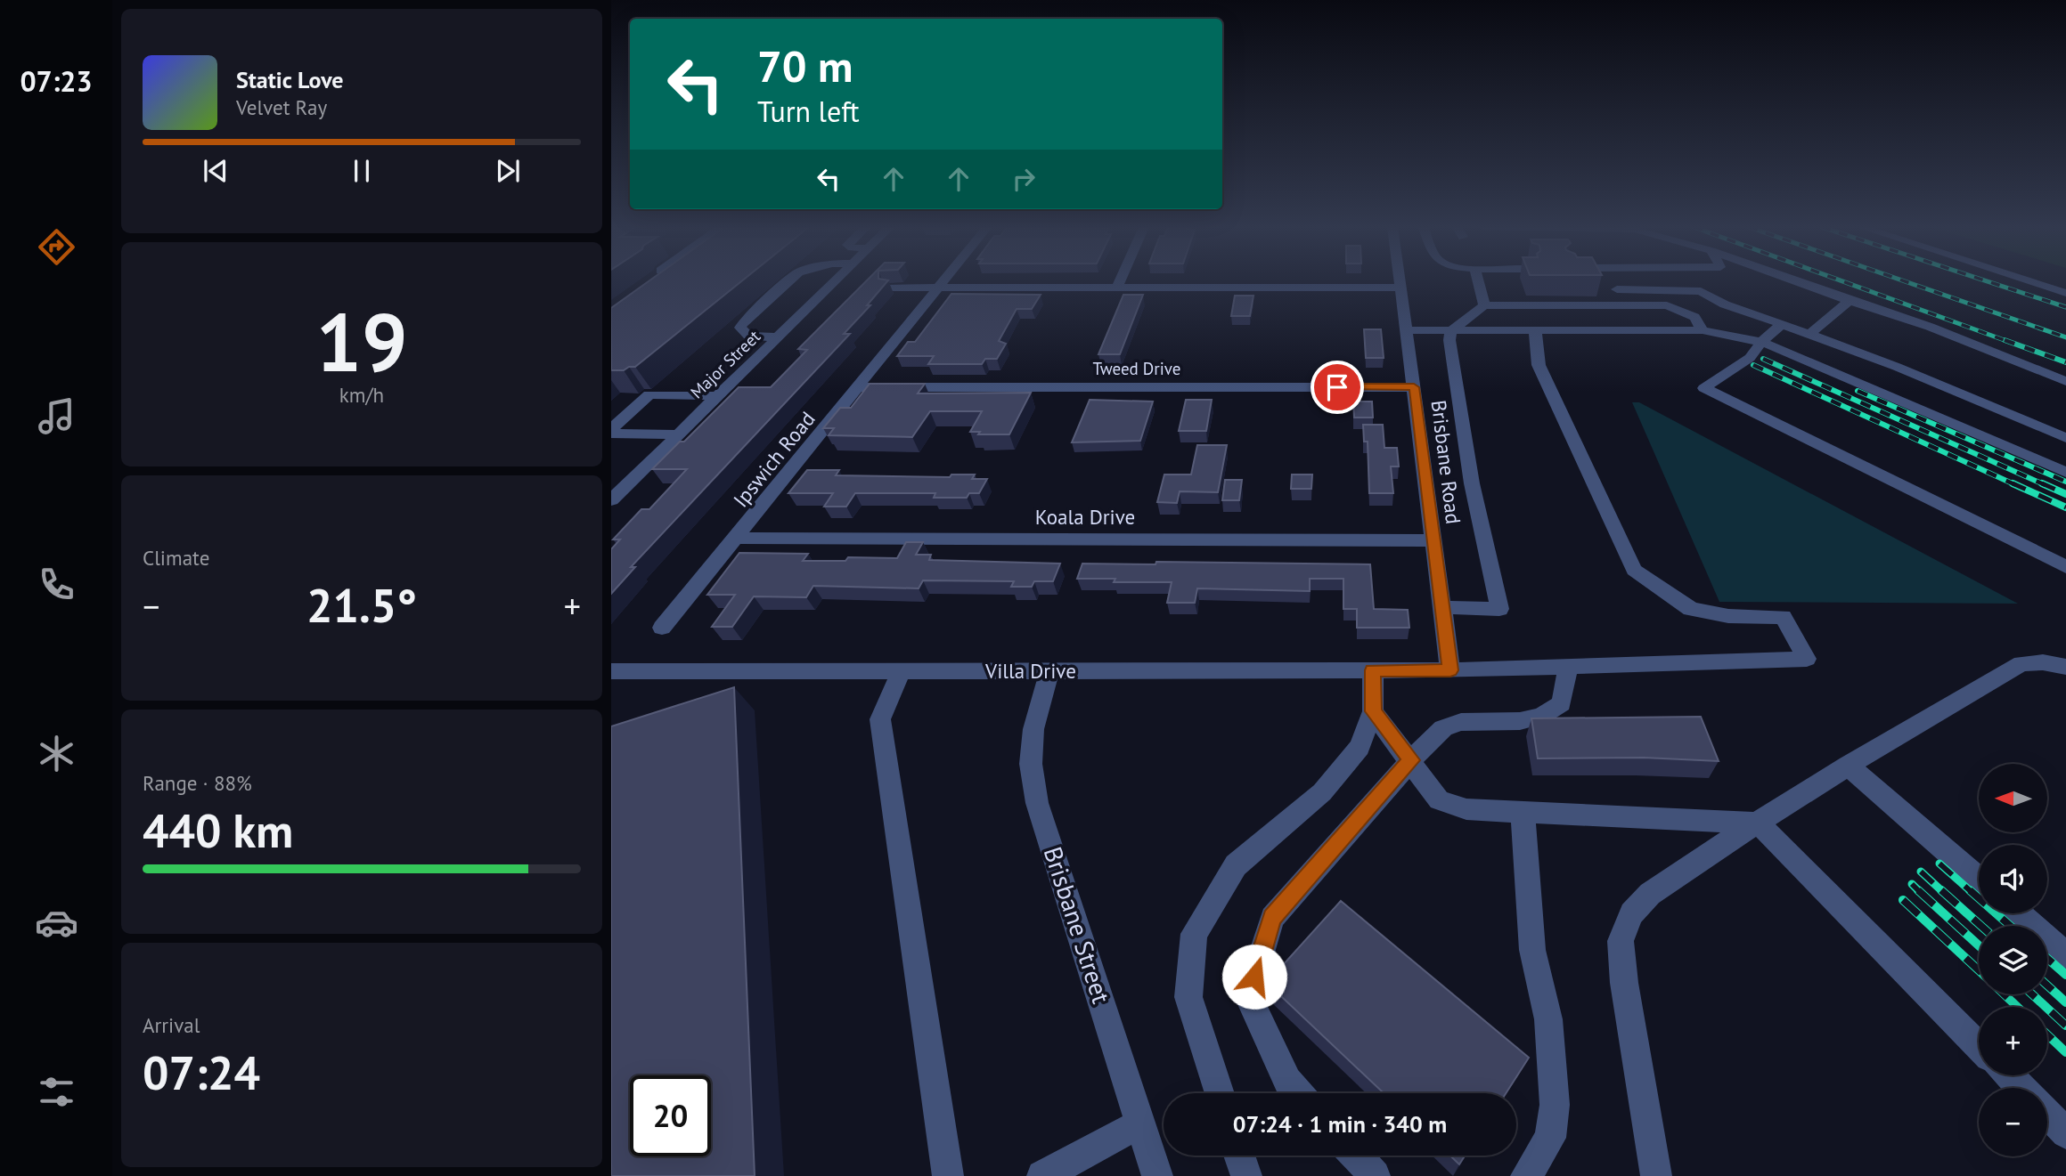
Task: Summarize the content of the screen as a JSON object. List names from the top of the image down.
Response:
{
  "streets": {
    "street": [
      "Major Street",
      "Tweed Drive",
      "Ipswich Road",
      "Brisbane Road",
      "Koala Drive",
      "Villa Drive",
      "Brisbane Street"
    ]
  },
  "crossings": [
    ["Tweed Drive", "Ipswich Road"],
    ["Tweed Drive", "Brisbane Road"],
    ["Ipswich Road", "Koala Drive"],
    ["Brisbane Road", "Koala Drive"],
    ["Brisbane Road", "Villa Drive"],
    ["Villa Drive", "Brisbane Street"]
  ],
  "north": "left",
  "page": {
    "tabs": "07:23",
    "turn": ["70 m", "Turn left"],
    "song": ["Static Love", "Velvet Ray"],
    "tile": [
      ["19", "km/h"],
      "Climate",
      ["Range · 88%", "440 km"],
      ["Arrival", "07:24"]
    ],
    "heat": ["−", "21.5°", "+"],
    "map_buttons": ["+", "−"],
    "limit": "20",
    "trip": "07:24 · 1 min · 340 m"
  }
}
